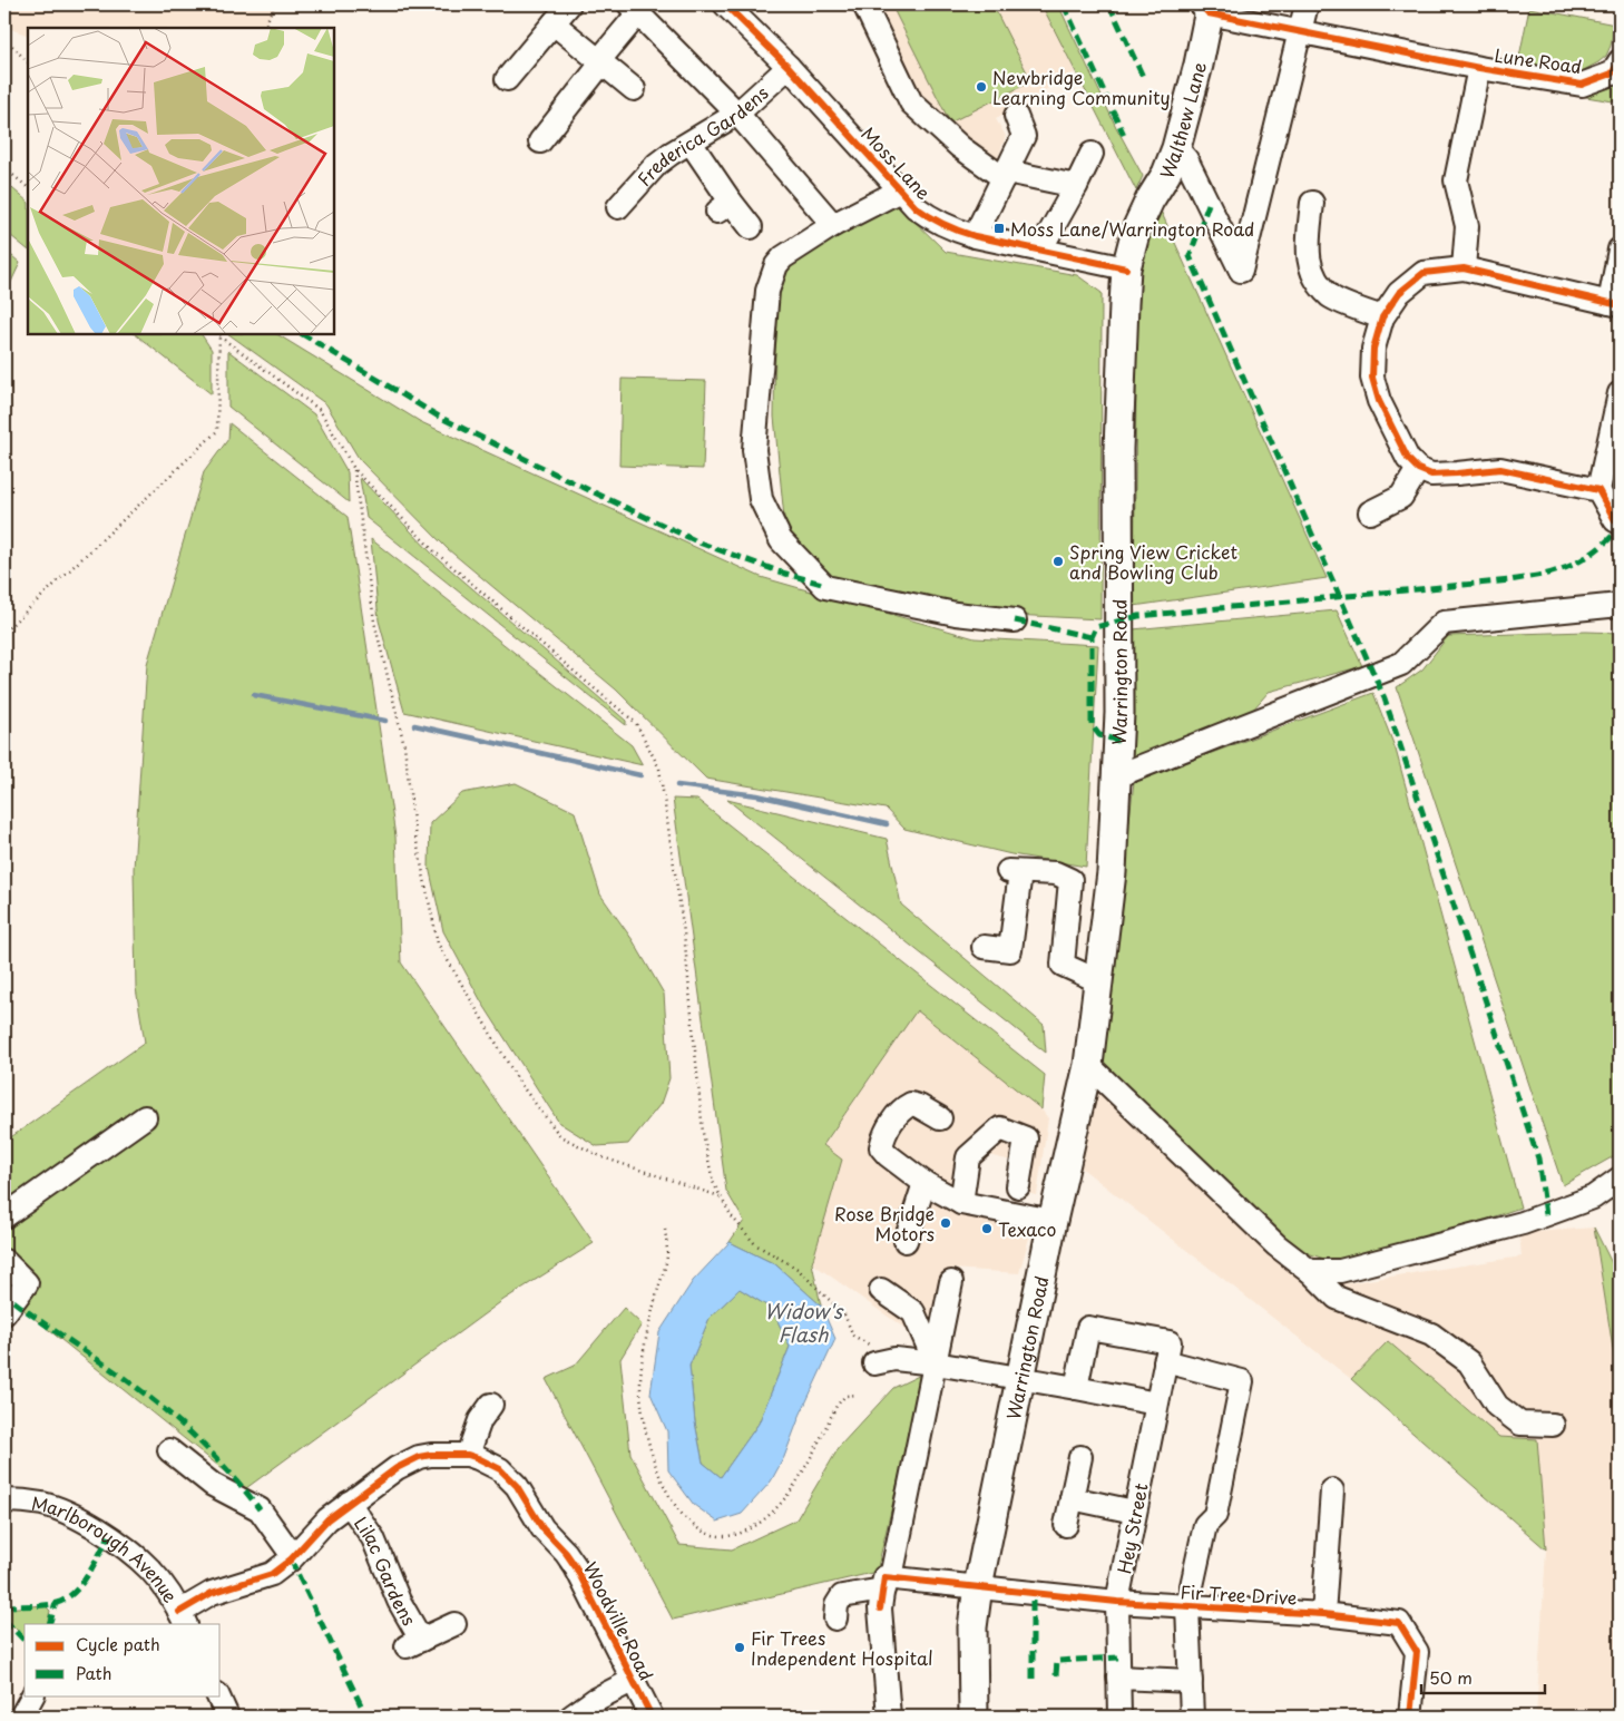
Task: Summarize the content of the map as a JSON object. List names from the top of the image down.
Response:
{
  "streets": {
    "main road": ["Walthew Lane", "Warrington Road"],
    "street": [
      "Lune Road",
      "Frederica Gardens",
      "Moss Lane",
      "Hey Street",
      "Marlborough Avenue",
      "Lilac Gardens",
      "Fir Tree Drive",
      "Woodville Road"
    ]
  },
  "crossings": [
    ["Lune Road", "Walthew Lane"],
    ["Walthew Lane", "Warrington Road"],
    ["Frederica Gardens", "Moss Lane"],
    ["Moss Lane", "Warrington Road"],
    ["Warrington Road", "Fir Tree Drive"],
    ["Hey Street", "Fir Tree Drive"],
    ["Marlborough Avenue", "Woodville Road"],
    ["Lilac Gardens", "Woodville Road"]
  ],
  "water": ["Widow's Flash"],
  "places": {
    "other": [
      "Newbridge Learning Community",
      "Spring View Cricket and Bowling Club",
      "Rose Bridge Motors",
      "Texaco",
      "Fir Trees Independent Hospital"
    ],
    "transit": ["Moss Lane/Warrington Road"]
  },
  "legend": ["Cycle path", "Path"],
  "scale_bar": "50 m"
}
